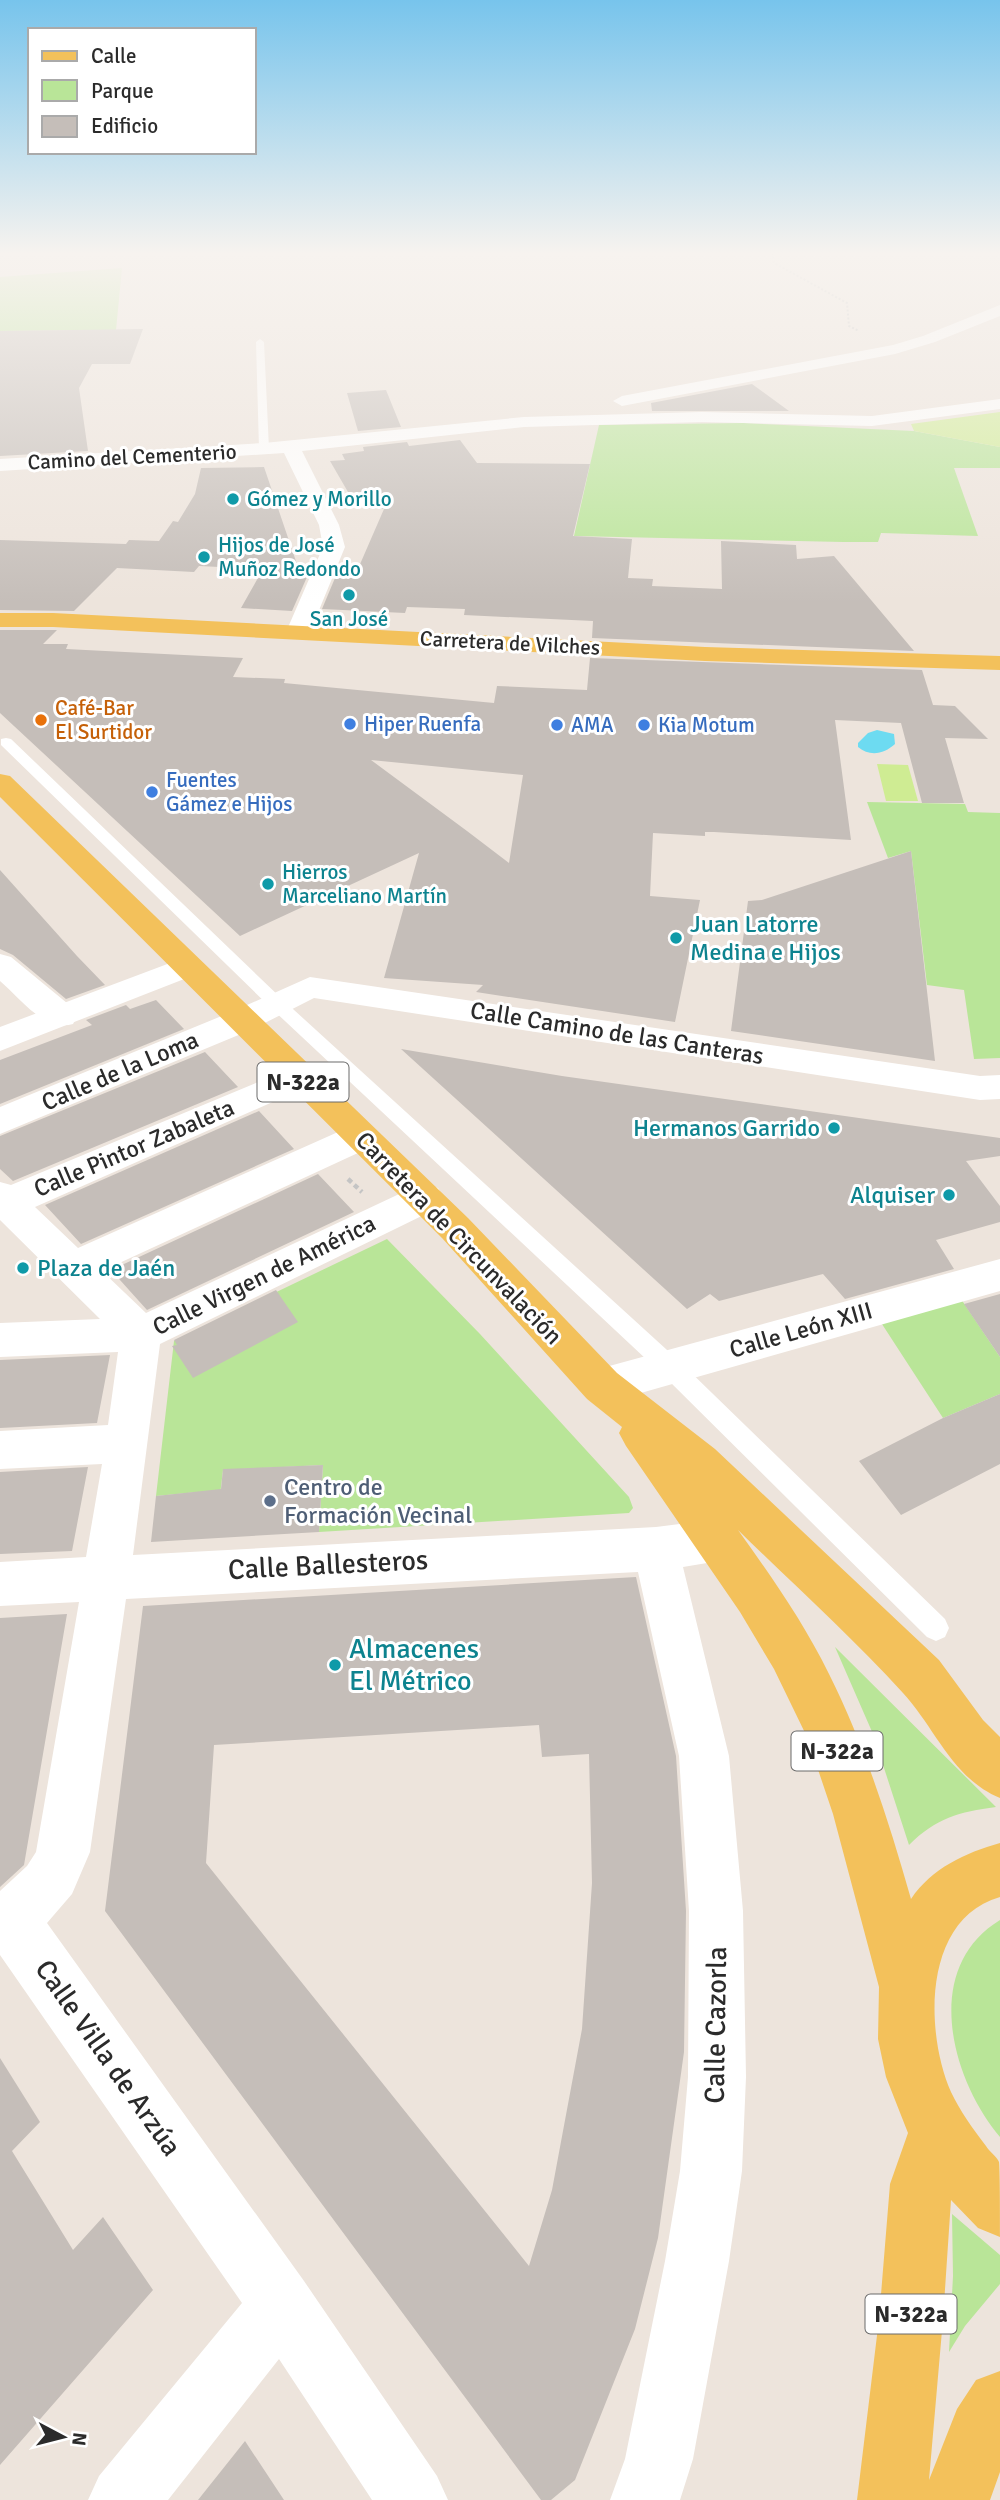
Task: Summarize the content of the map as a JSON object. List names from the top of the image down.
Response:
{
  "streets": {
    "main road": ["Carretera de Vilches", "N-322a", "Carretera de Circunvalación"],
    "street": [
      "Camino del Cementerio",
      "Calle Camino de las Canteras",
      "Calle de la Loma",
      "Calle Pintor Zabaleta",
      "Calle Virgen de América",
      "Calle León XIII",
      "Calle Ballesteros",
      "Calle Cazorla",
      "Calle Villa de Arzúa"
    ]
  },
  "crossings": [
    ["Calle Camino de las Canteras", "Calle de la Loma"],
    ["Calle Camino de las Canteras", "Carretera de Circunvalación"],
    ["Calle de la Loma", "Carretera de Circunvalación"],
    ["N-322a", "Carretera de Circunvalación"],
    ["Calle Pintor Zabaleta", "Carretera de Circunvalación"],
    ["Carretera de Circunvalación", "Calle Virgen de América"],
    ["Carretera de Circunvalación", "Calle León XIII"],
    ["Carretera de Circunvalación", "Calle Ballesteros"],
    ["Calle Virgen de América", "Calle Villa de Arzúa"],
    ["Calle Ballesteros", "Calle Cazorla"],
    ["Calle Ballesteros", "Calle Villa de Arzúa"]
  ],
  "places": [
    "Gómez y Morillo",
    "Hijos de José Muñoz Redondo",
    "San José",
    "Café-Bar El Surtidor",
    "Hiper Ruenfa",
    "AMA",
    "Kia Motum",
    "Fuentes Gámez e Hijos",
    "Hierros Marceliano Martín",
    "Juan Latorre Medina e Hijos",
    "Hermanos Garrido",
    "Alquiser",
    "Plaza de Jaén",
    "Centro de Formación Vecinal",
    "Almacenes El Métrico"
  ],
  "legend": ["Calle", "Parque", "Edificio"],
  "north": "right"
}
